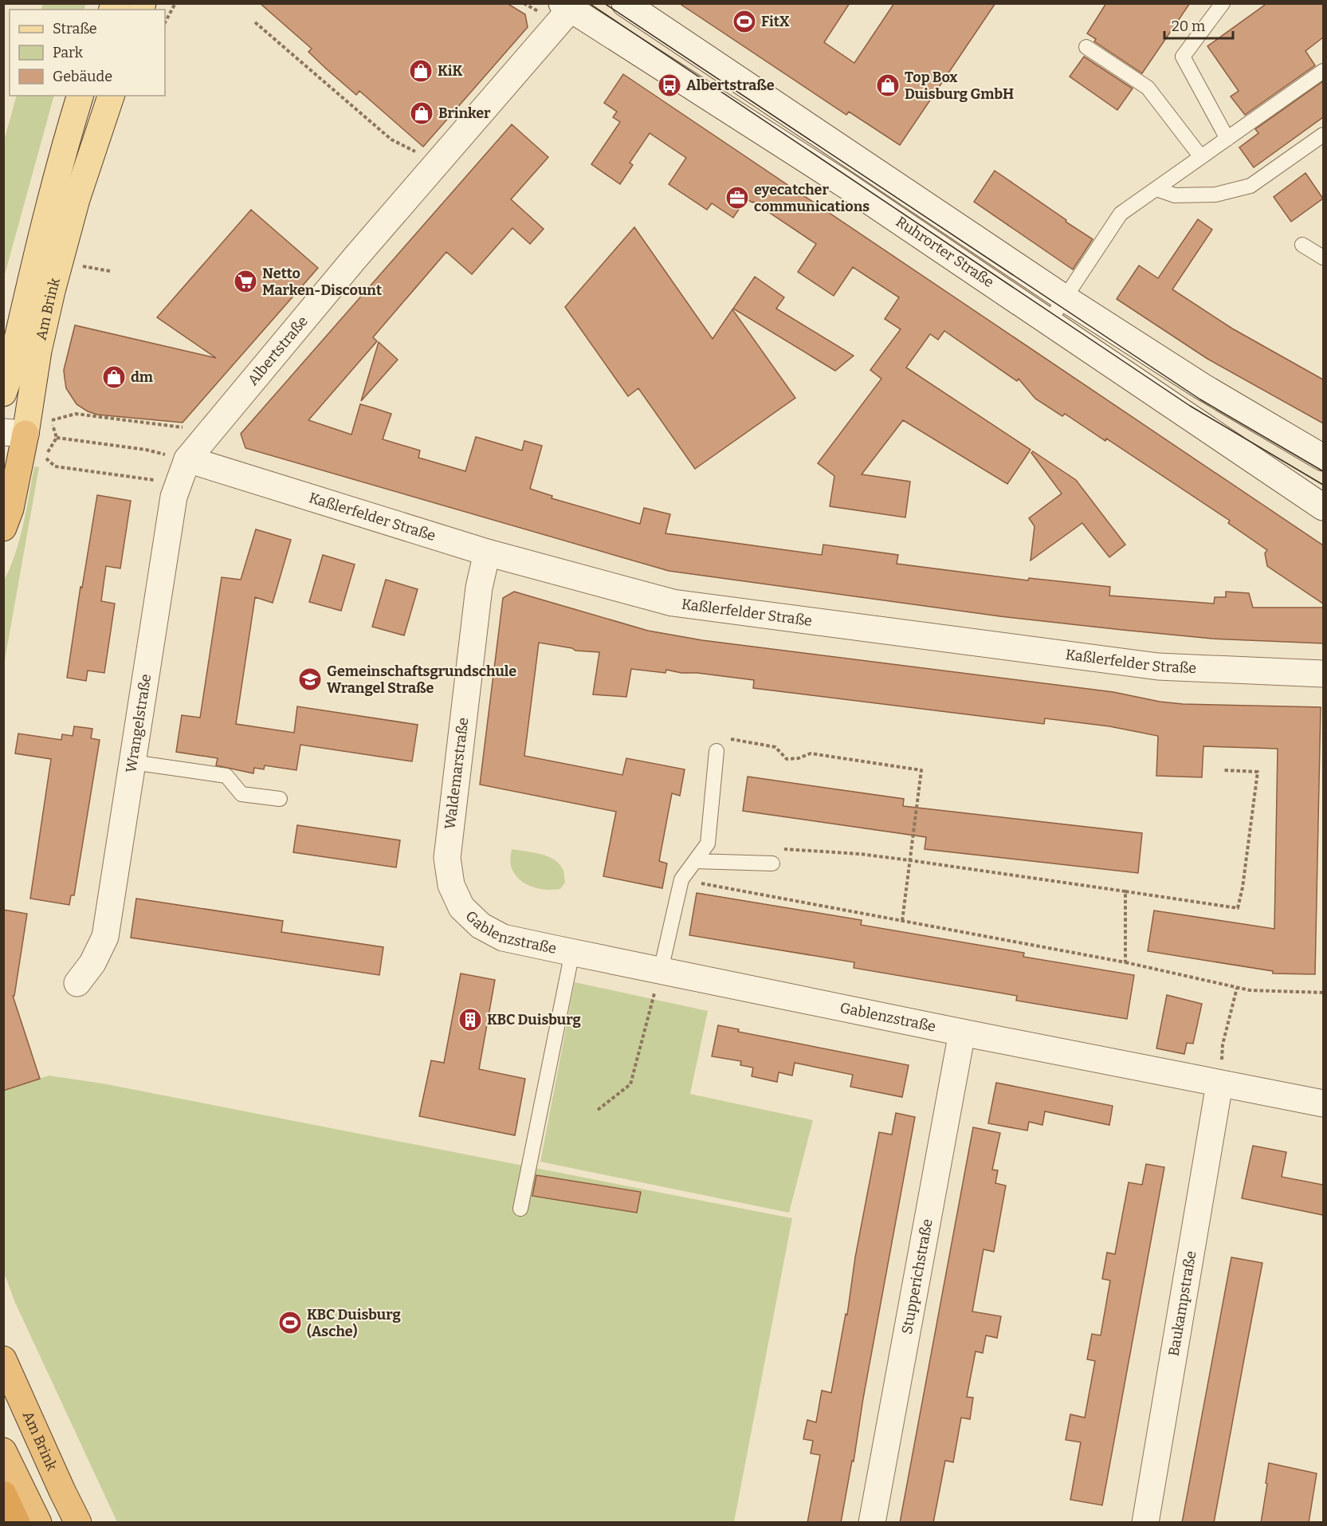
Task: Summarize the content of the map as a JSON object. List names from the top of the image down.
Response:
{
  "streets": {
    "highway": ["Am Brink"],
    "street": [
      "Ruhrorter Straße",
      "Albertstraße",
      "Kaßlerfelder Straße",
      "Wrangelstraße",
      "Waldemarstraße",
      "Gablenzstraße",
      "Stupperichstraße",
      "Baukampstraße"
    ]
  },
  "crossings": [
    ["Ruhrorter Straße", "Albertstraße"],
    ["Albertstraße", "Kaßlerfelder Straße"],
    ["Albertstraße", "Wrangelstraße"],
    ["Kaßlerfelder Straße", "Wrangelstraße"],
    ["Kaßlerfelder Straße", "Waldemarstraße"],
    ["Waldemarstraße", "Gablenzstraße"],
    ["Gablenzstraße", "Stupperichstraße"],
    ["Gablenzstraße", "Baukampstraße"]
  ],
  "places": {
    "sports": ["FitX", "KBC Duisburg (Asche)"],
    "shop": [
      "KiK",
      "Top Box Duisburg GmbH",
      "Brinker",
      "dm"
    ],
    "bus stop": ["Albertstraße"],
    "office": ["eyecatcher communications"],
    "supermarket": ["Netto Marken-Discount"],
    "school or university": ["Gemeinschaftsgrundschule Wrangel Straße"],
    "building": ["KBC Duisburg"]
  },
  "legend": ["Straße", "Park", "Gebäude"],
  "scale_bar": "20 m"
}
